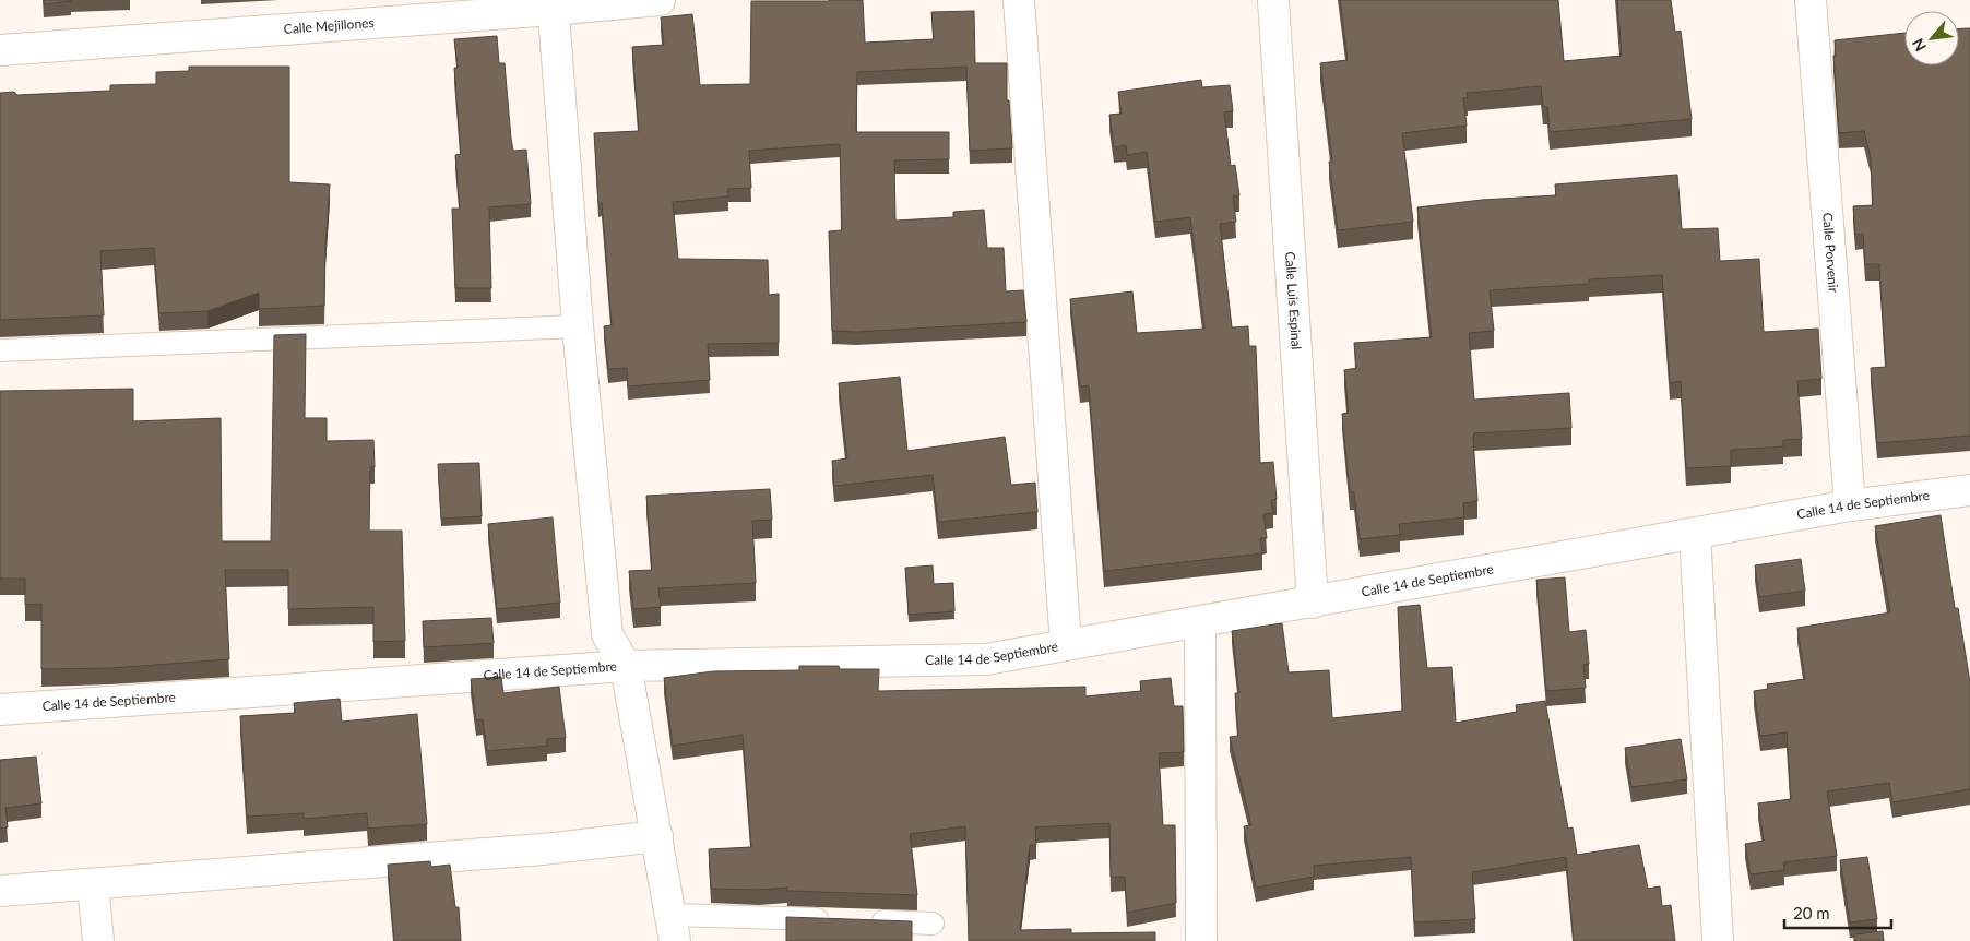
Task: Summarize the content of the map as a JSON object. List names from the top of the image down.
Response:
{
  "streets": {
    "street": [
      "Calle Mejillones",
      "Calle Porvenir",
      "Calle Luis Espinal",
      "Calle 14 de Septiembre"
    ]
  },
  "crossings": [
    ["Calle Porvenir", "Calle 14 de Septiembre"],
    ["Calle Luis Espinal", "Calle 14 de Septiembre"]
  ],
  "scale_bar": "20 m",
  "north": "bottom left"
}
